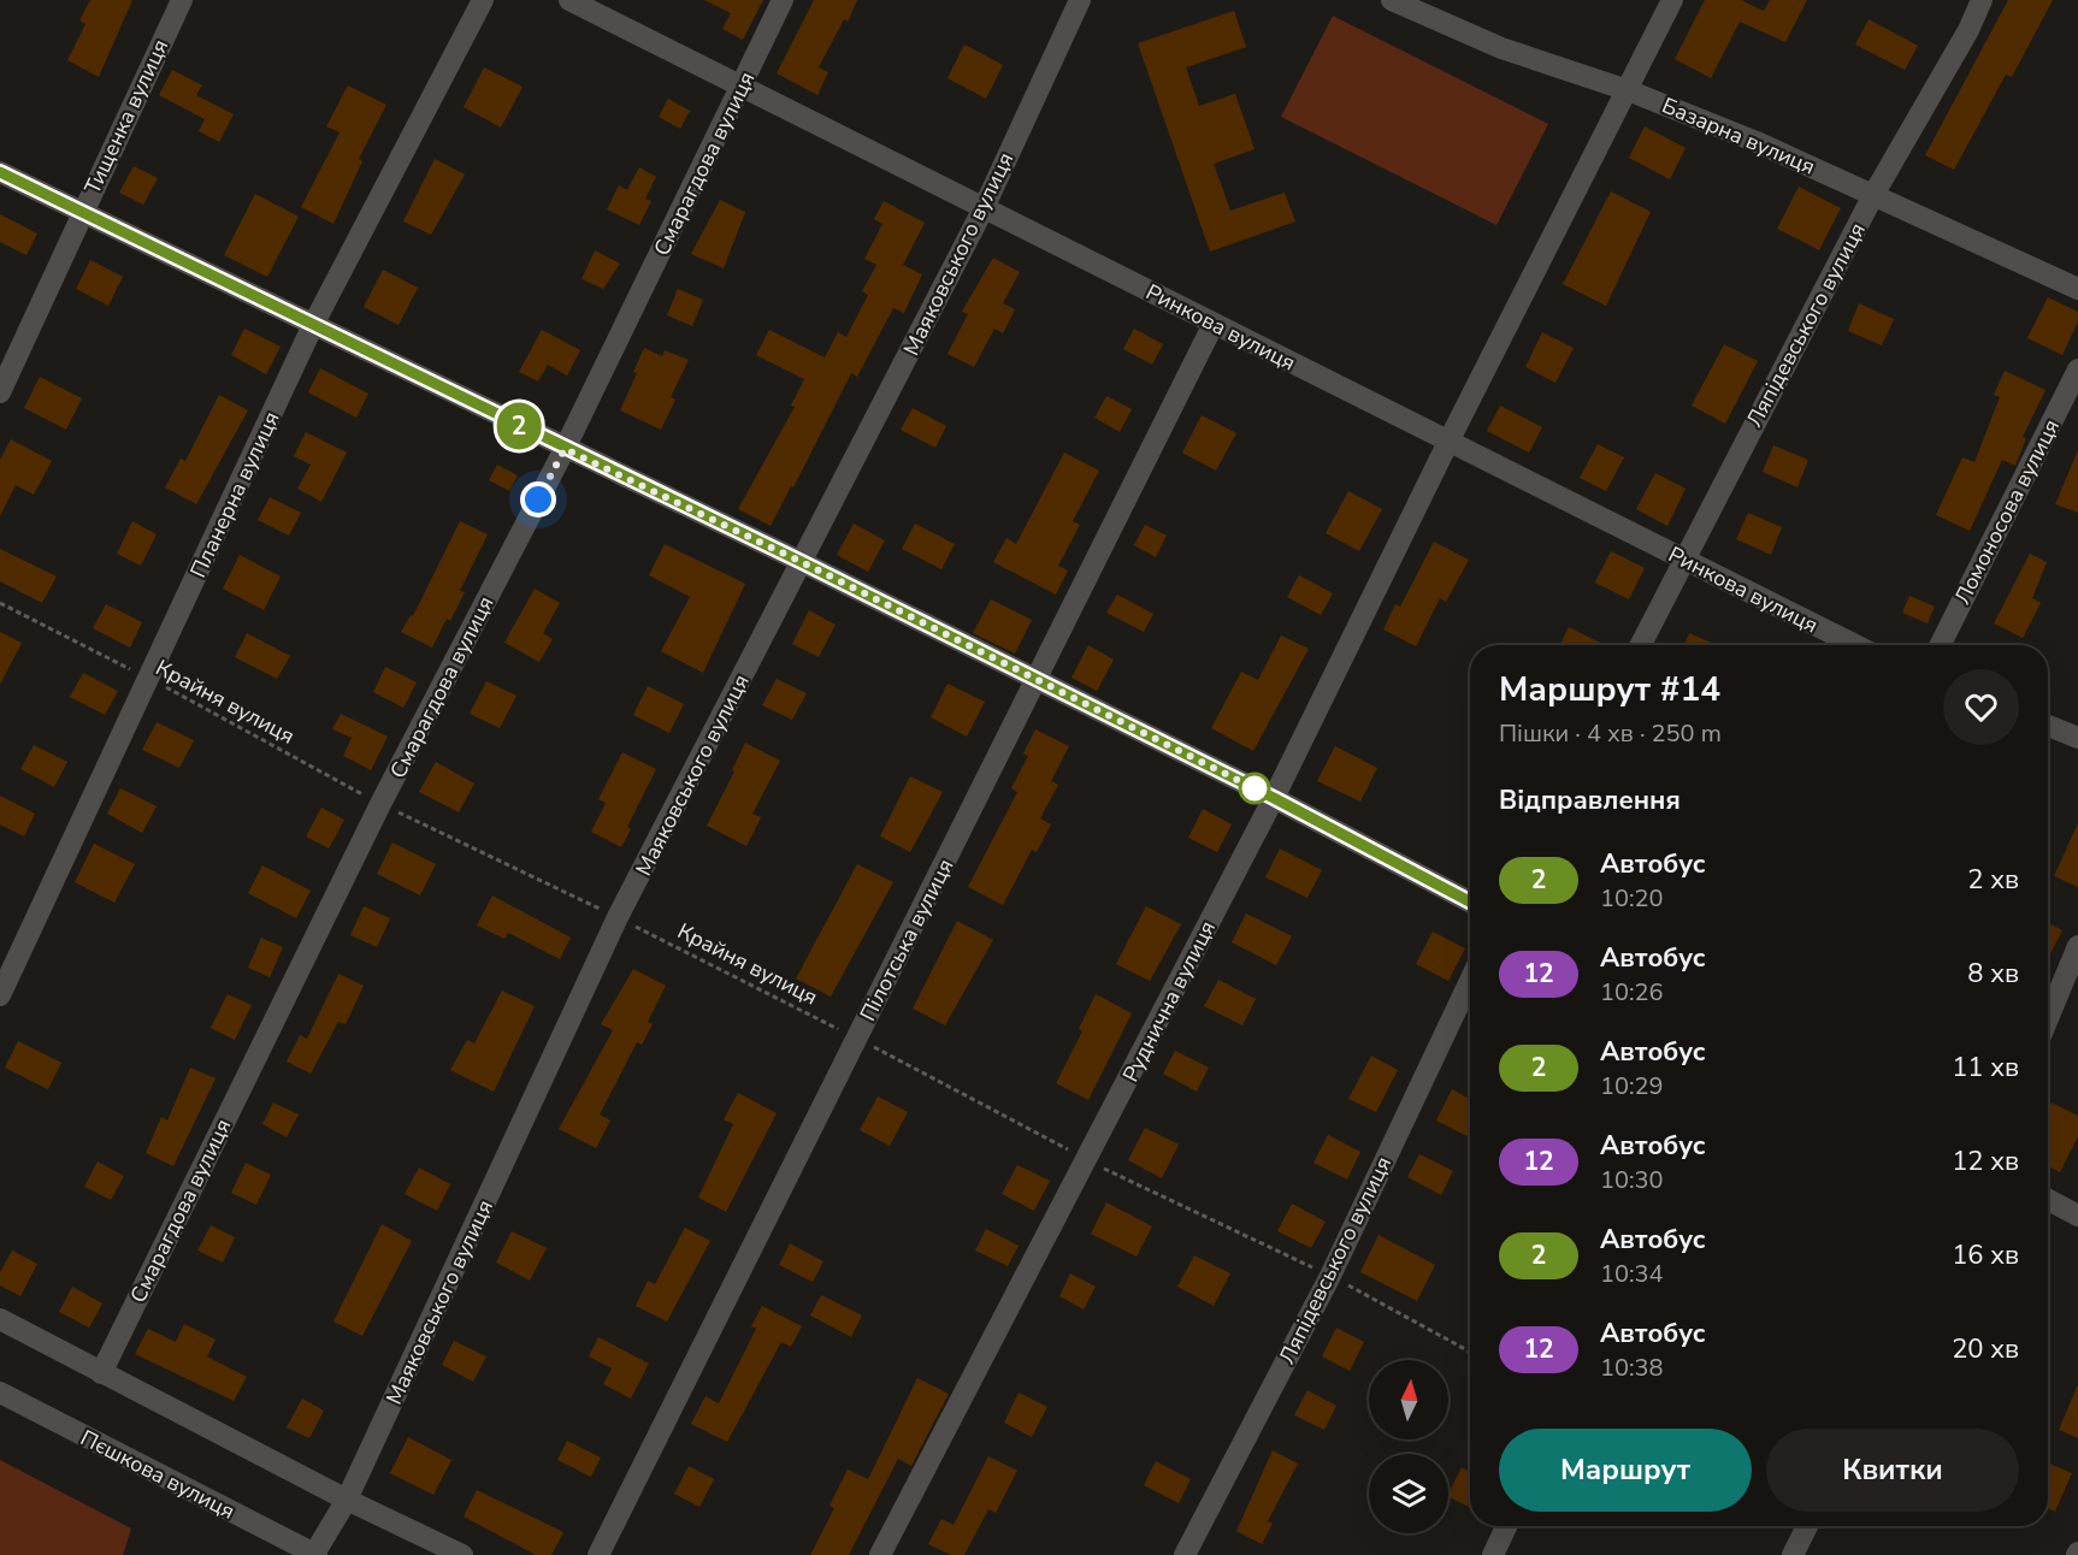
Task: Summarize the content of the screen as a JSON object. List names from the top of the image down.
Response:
{
  "streets": {
    "street": [
      "Тищенка вулиця",
      "Базарна вулиця",
      "Смарагдова вулиця",
      "Маяковського вулиця",
      "Ляпідевського вулиця",
      "Ринкова вулиця",
      "Планерна вулиця",
      "Ломоносова вулиця",
      "Пілотська вулиця",
      "Руднична вулиця",
      "Пєшкова вулиця"
    ],
    "path": ["Крайня вулиця"]
  },
  "crossings": [
    ["Базарна вулиця", "Ляпідевського вулиця"],
    ["Базарна вулиця", "Руднична вулиця"],
    ["Смарагдова вулиця", "Ринкова вулиця"],
    ["Смарагдова вулиця", "Крайня вулиця"],
    ["Маяковського вулиця", "Ринкова вулиця"],
    ["Маяковського вулиця", "Крайня вулиця"],
    ["Маяковського вулиця", "Пєшкова вулиця"],
    ["Ляпідевського вулиця", "Ринкова вулиця"],
    ["Ляпідевського вулиця", "Крайня вулиця"],
    ["Ринкова вулиця", "Пілотська вулиця"],
    ["Ринкова вулиця", "Руднична вулиця"],
    ["Планерна вулиця", "Крайня вулиця"],
    ["Крайня вулиця", "Пілотська вулиця"],
    ["Крайня вулиця", "Руднична вулиця"]
  ],
  "lines": ["bus line 2"],
  "north": "top",
  "page": {
    "on_map": "2",
    "heading": [
      ["Маршрут #14", "Пішки · 4 хв · 250 m"],
      "Відправлення"
    ],
    "list": [
      {
        "mark": "2",
        "name": "Автобус",
        "note": "10:20",
        "value": "2 хв"
      },
      {
        "mark": "12",
        "name": "Автобус",
        "note": "10:26",
        "value": "8 хв"
      },
      {
        "mark": "2",
        "name": "Автобус",
        "note": "10:29",
        "value": "11 хв"
      },
      {
        "mark": "12",
        "name": "Автобус",
        "note": "10:30",
        "value": "12 хв"
      },
      {
        "mark": "2",
        "name": "Автобус",
        "note": "10:34",
        "value": "16 хв"
      },
      {
        "mark": "12",
        "name": "Автобус",
        "note": "10:38",
        "value": "20 хв"
      }
    ],
    "buttons": ["Маршрут", "Квитки"]
  }
}
